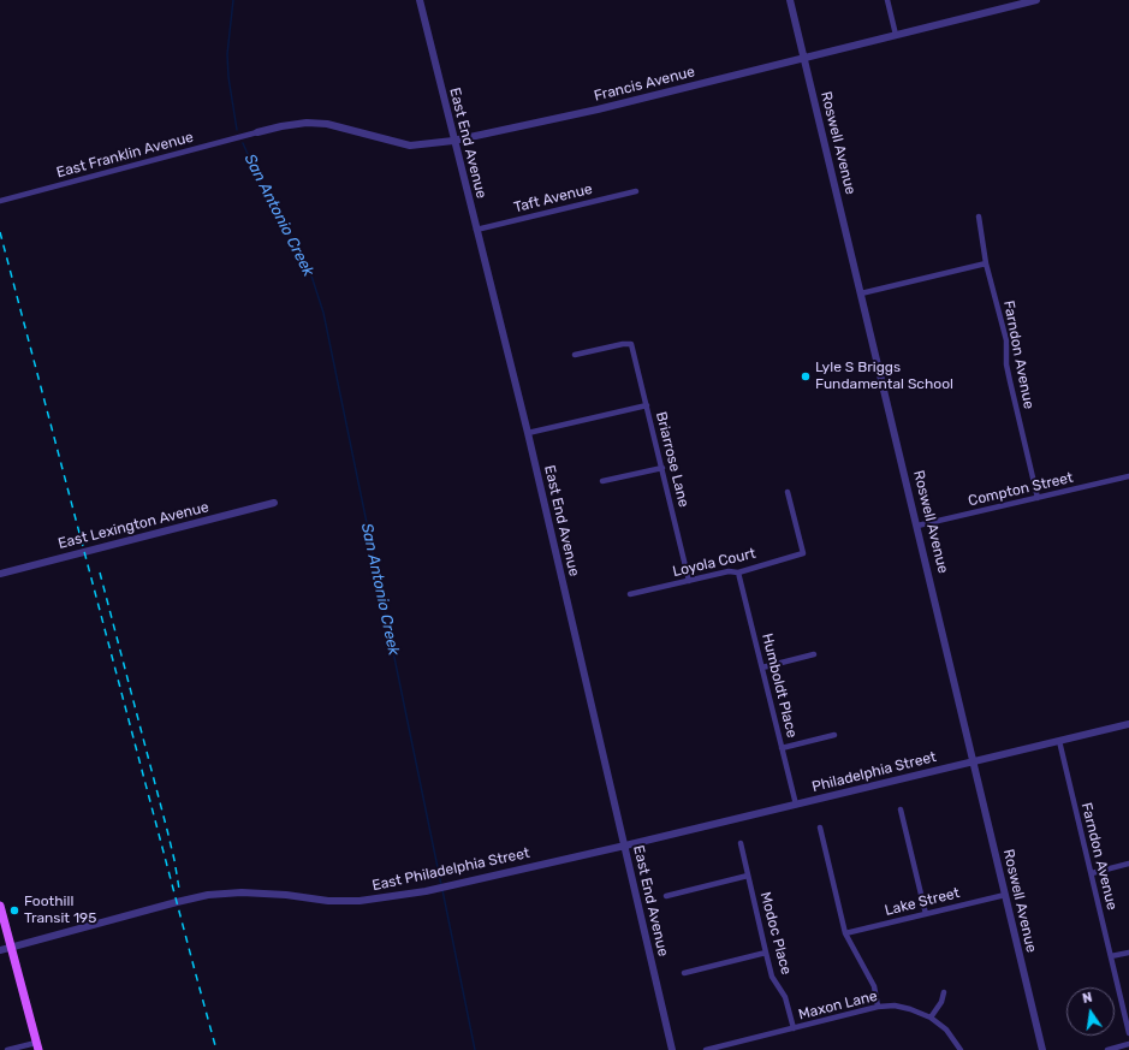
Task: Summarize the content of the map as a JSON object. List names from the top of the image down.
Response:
{
  "streets": {
    "street": [
      "Francis Avenue",
      "East End Avenue",
      "Roswell Avenue",
      "East Franklin Avenue",
      "Taft Avenue",
      "Farndon Avenue",
      "Briarrose Lane",
      "Compton Street",
      "East Lexington Avenue",
      "Loyola Court",
      "Humboldt Place",
      "Philadelphia Street",
      "East Philadelphia Street",
      "Lake Street",
      "Modoc Place",
      "Maxon Lane"
    ]
  },
  "crossings": [
    ["Francis Avenue", "East End Avenue"],
    ["Francis Avenue", "Roswell Avenue"],
    ["Francis Avenue", "East Franklin Avenue"],
    ["East End Avenue", "Taft Avenue"],
    ["East End Avenue", "Philadelphia Street"],
    ["East End Avenue", "East Philadelphia Street"],
    ["Roswell Avenue", "Compton Street"],
    ["Roswell Avenue", "Philadelphia Street"],
    ["Roswell Avenue", "Lake Street"],
    ["Farndon Avenue", "Compton Street"],
    ["Farndon Avenue", "Philadelphia Street"],
    ["Briarrose Lane", "Loyola Court"],
    ["Loyola Court", "Humboldt Place"],
    ["Humboldt Place", "Philadelphia Street"],
    ["Philadelphia Street", "East Philadelphia Street"],
    ["Modoc Place", "Maxon Lane"]
  ],
  "water": ["San Antonio Creek"],
  "places": ["Lyle S Briggs Fundamental School", "Foothill Transit 195"],
  "north": "top"
}
